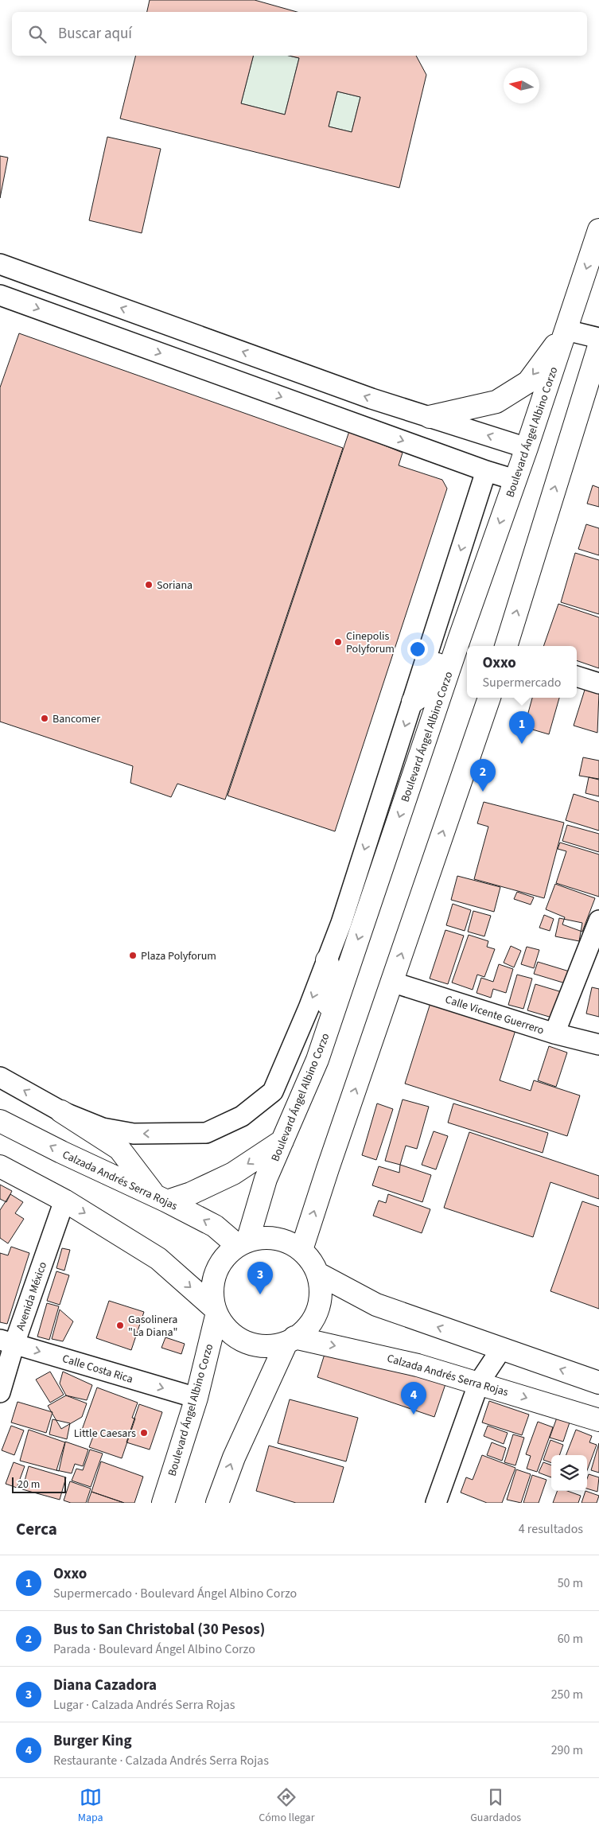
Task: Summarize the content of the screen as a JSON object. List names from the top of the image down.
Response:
{
  "streets": {
    "main road": ["Boulevard Ángel Albino Corzo", "Calzada Andrés Serra Rojas"],
    "street": ["Calle Vicente Guerrero", "Avenida México", "Calle Costa Rica"]
  },
  "crossings": [
    ["Boulevard Ángel Albino Corzo", "Calzada Andrés Serra Rojas"],
    ["Boulevard Ángel Albino Corzo", "Calle Costa Rica"],
    ["Avenida México", "Calle Costa Rica"]
  ],
  "one_way": ["Calle Costa Rica"],
  "places": [
    "Soriana",
    "Cinepolis Polyforum",
    "Bancomer",
    "Plaza Polyforum",
    "Gasolinera \"La Diana\"",
    "Little Caesars"
  ],
  "scale_bar": "20 m",
  "north": "left",
  "page": {
    "search": "Buscar aquí",
    "popup": ["Oxxo", "Supermercado"],
    "pins": [
      "1",
      "2",
      "3",
      "4"
    ],
    "scale": "20 m",
    "heading": ["Cerca", "4 resultados"],
    "list": [
      {
        "mark": "1",
        "name": "Oxxo",
        "note": "Supermercado · Boulevard Ángel Albino Corzo",
        "value": "50 m"
      },
      {
        "mark": "2",
        "name": "Bus to San Christobal (30 Pesos)",
        "note": "Parada · Boulevard Ángel Albino Corzo",
        "value": "60 m"
      },
      {
        "mark": "3",
        "name": "Diana Cazadora",
        "note": "Lugar · Calzada Andrés Serra Rojas",
        "value": "250 m"
      },
      {
        "mark": "4",
        "name": "Burger King",
        "note": "Restaurante · Calzada Andrés Serra Rojas",
        "value": "290 m"
      }
    ],
    "nav": ["Mapa", "Cómo llegar", "Guardados"]
  }
}
